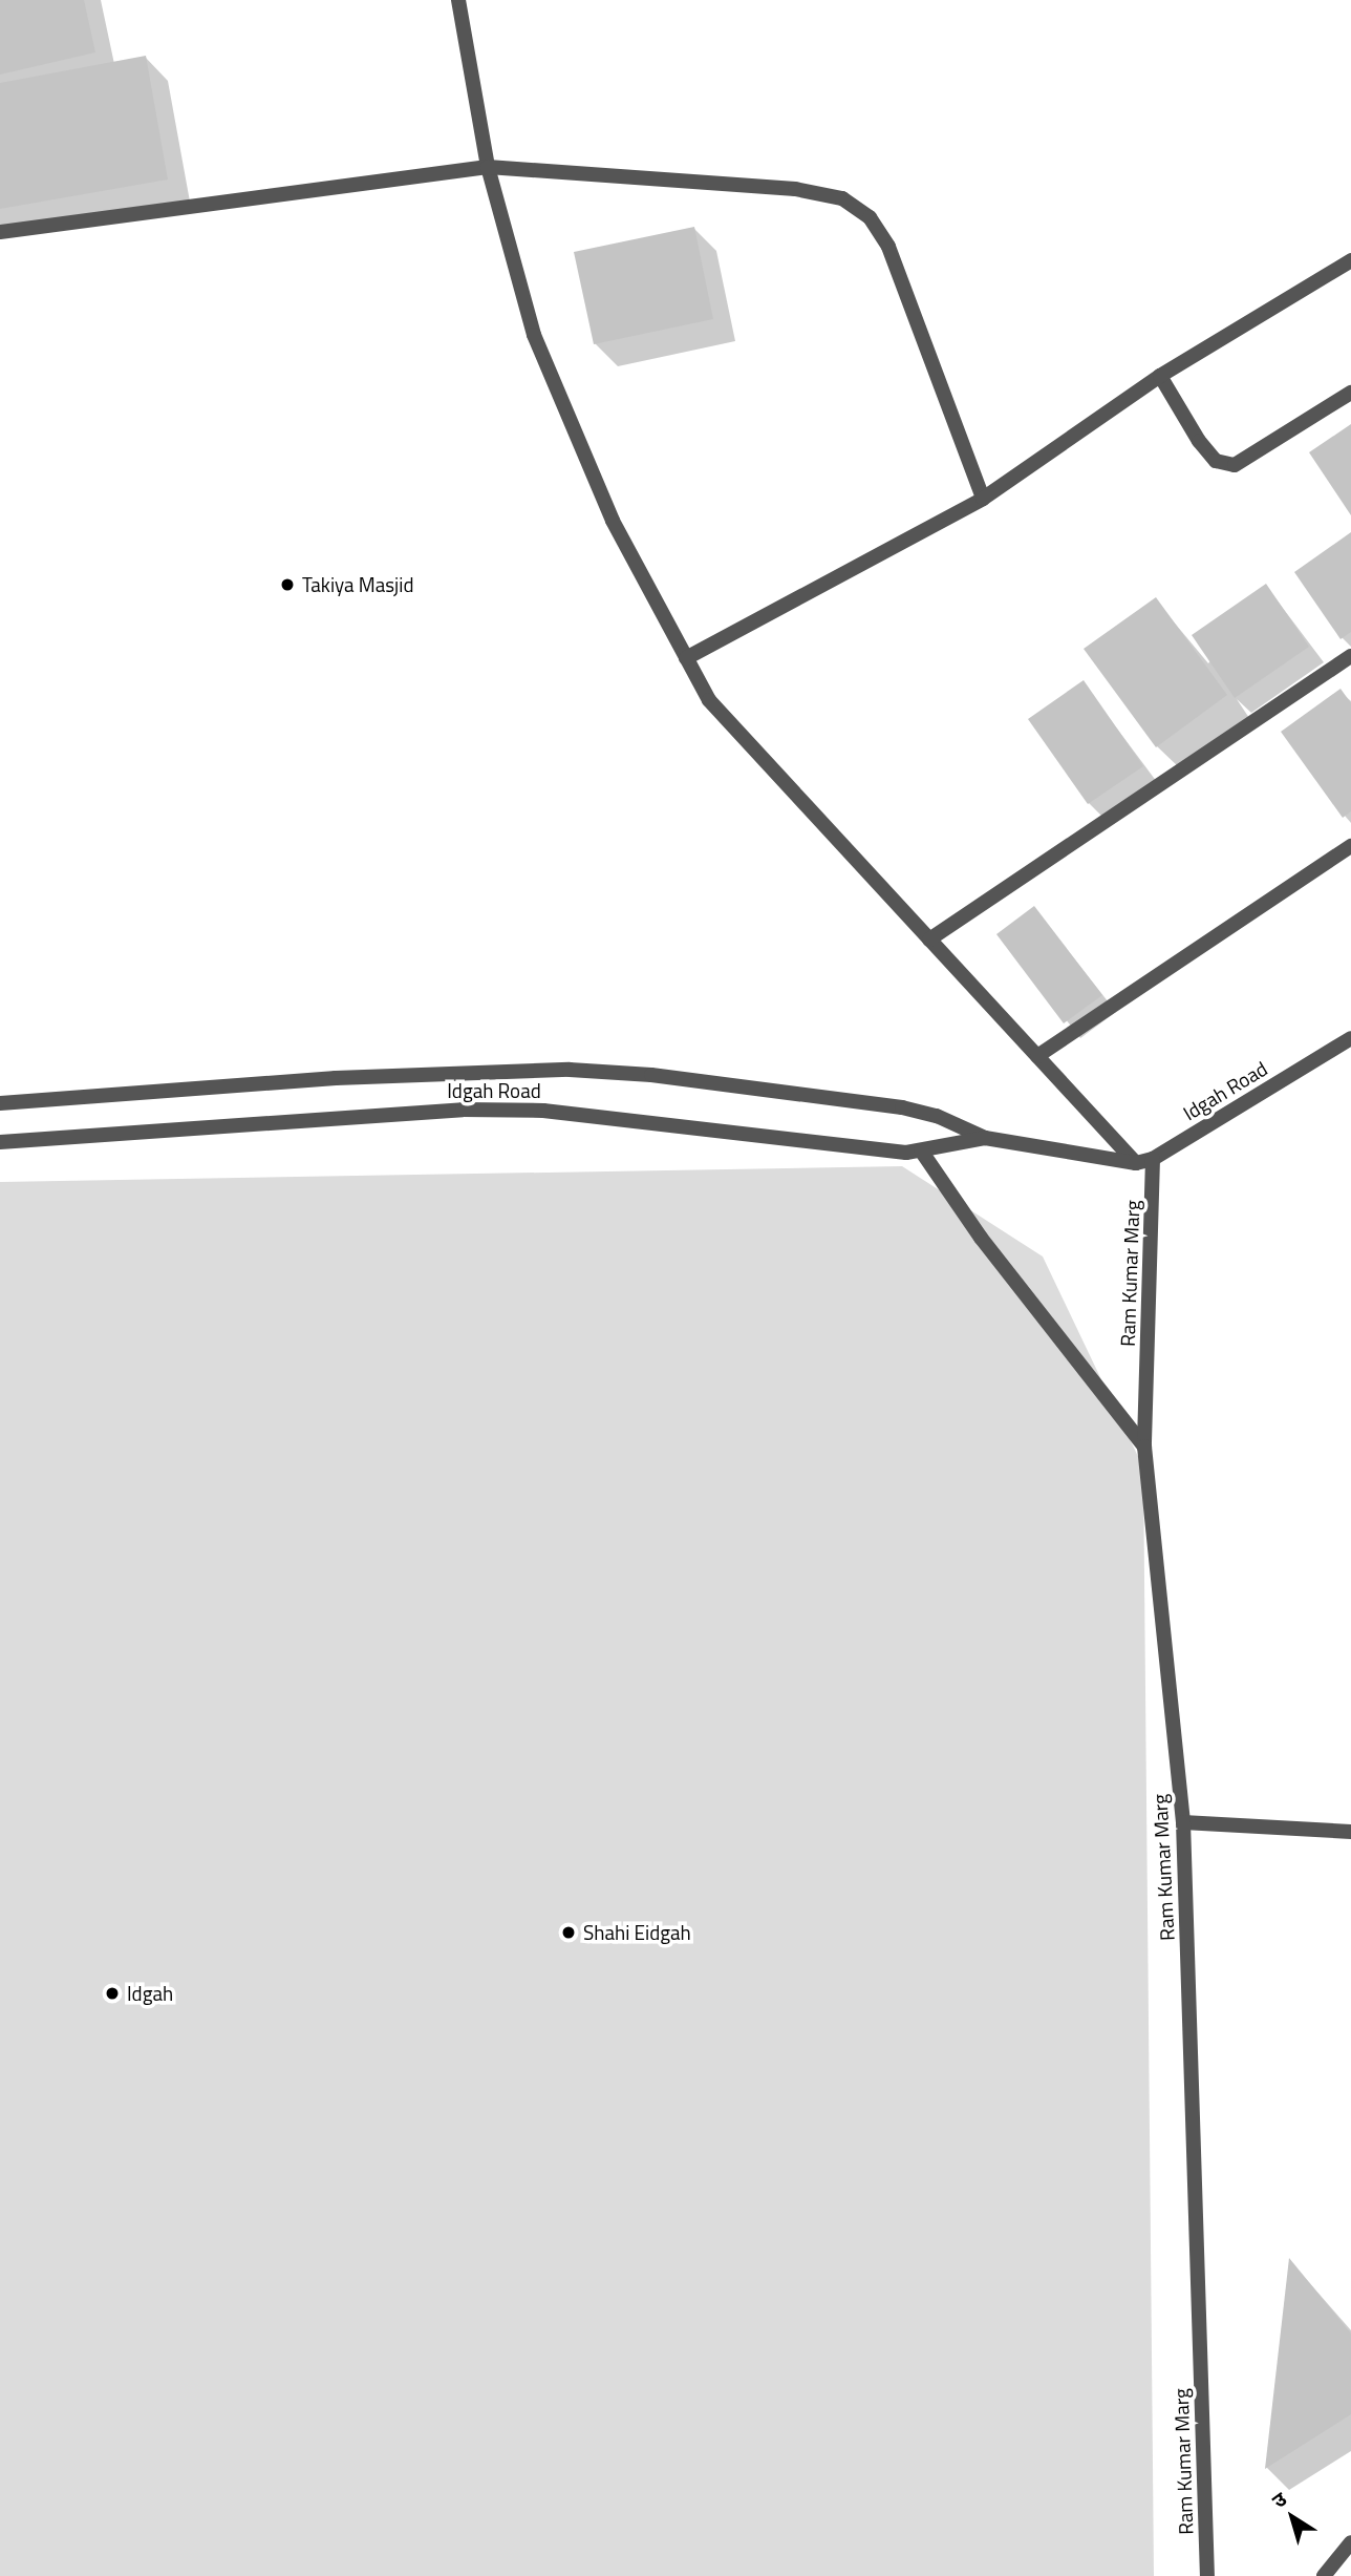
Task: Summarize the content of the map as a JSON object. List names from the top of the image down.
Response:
{
  "streets": {
    "street": ["Idgah Road", "Ram Kumar Marg"]
  },
  "crossings": [
    ["Idgah Road", "Ram Kumar Marg"]
  ],
  "places": ["Takiya Masjid", "Shahi Eidgah", "Idgah"],
  "north": "top left"
}
